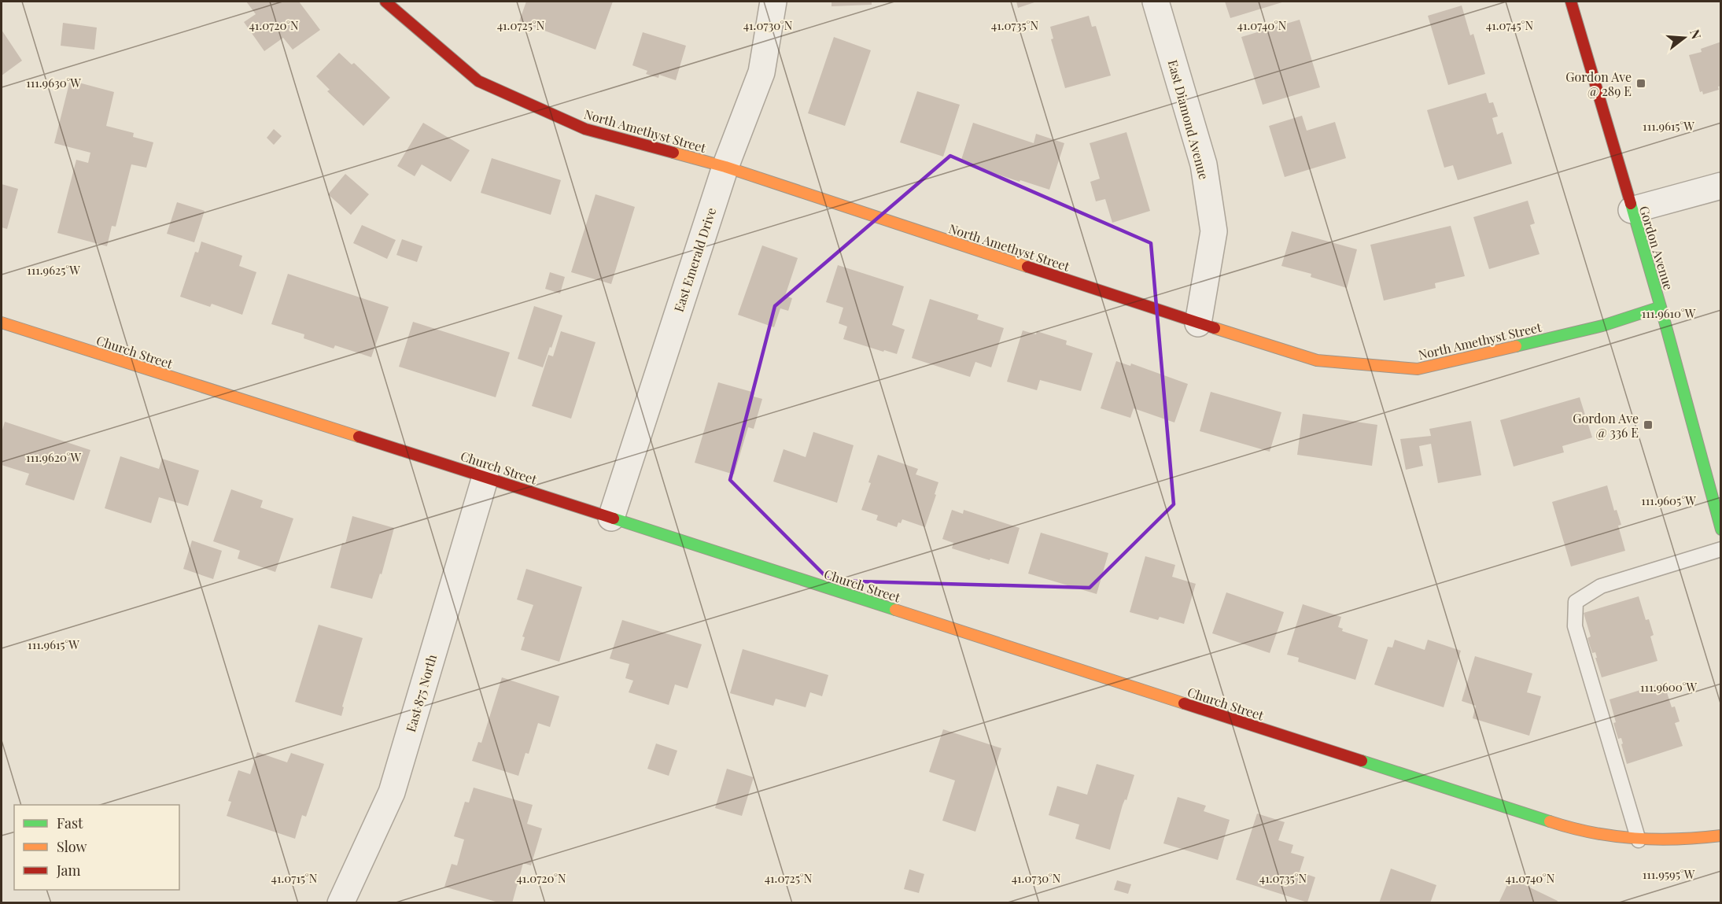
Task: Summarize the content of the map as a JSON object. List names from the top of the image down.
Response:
{
  "streets": {
    "street": [
      "East Diamond Avenue",
      "North Amethyst Street",
      "Gordon Avenue",
      "East Emerald Drive",
      "Church Street",
      "East 875 North"
    ]
  },
  "crossings": [
    ["East Diamond Avenue", "North Amethyst Street"],
    ["North Amethyst Street", "Gordon Avenue"],
    ["North Amethyst Street", "East Emerald Drive"],
    ["East Emerald Drive", "Church Street"],
    ["Church Street", "East 875 North"]
  ],
  "places": {
    "transit": ["Gordon Ave @ 289 E", "Gordon Ave @ 336 E"]
  },
  "legend": ["Fast", "Slow", "Jam"],
  "north": "right",
  "coordinates": [
    "41.0720°N",
    "41.0725°N",
    "41.0730°N",
    "41.0735°N",
    "41.0740°N",
    "41.0745°N",
    "111.9630°W",
    "111.9615°W",
    "111.9625°W",
    "111.9610°W",
    "111.9620°W",
    "111.9605°W",
    "111.9600°W",
    "111.9595°W",
    "41.0715°N"
  ]
}
